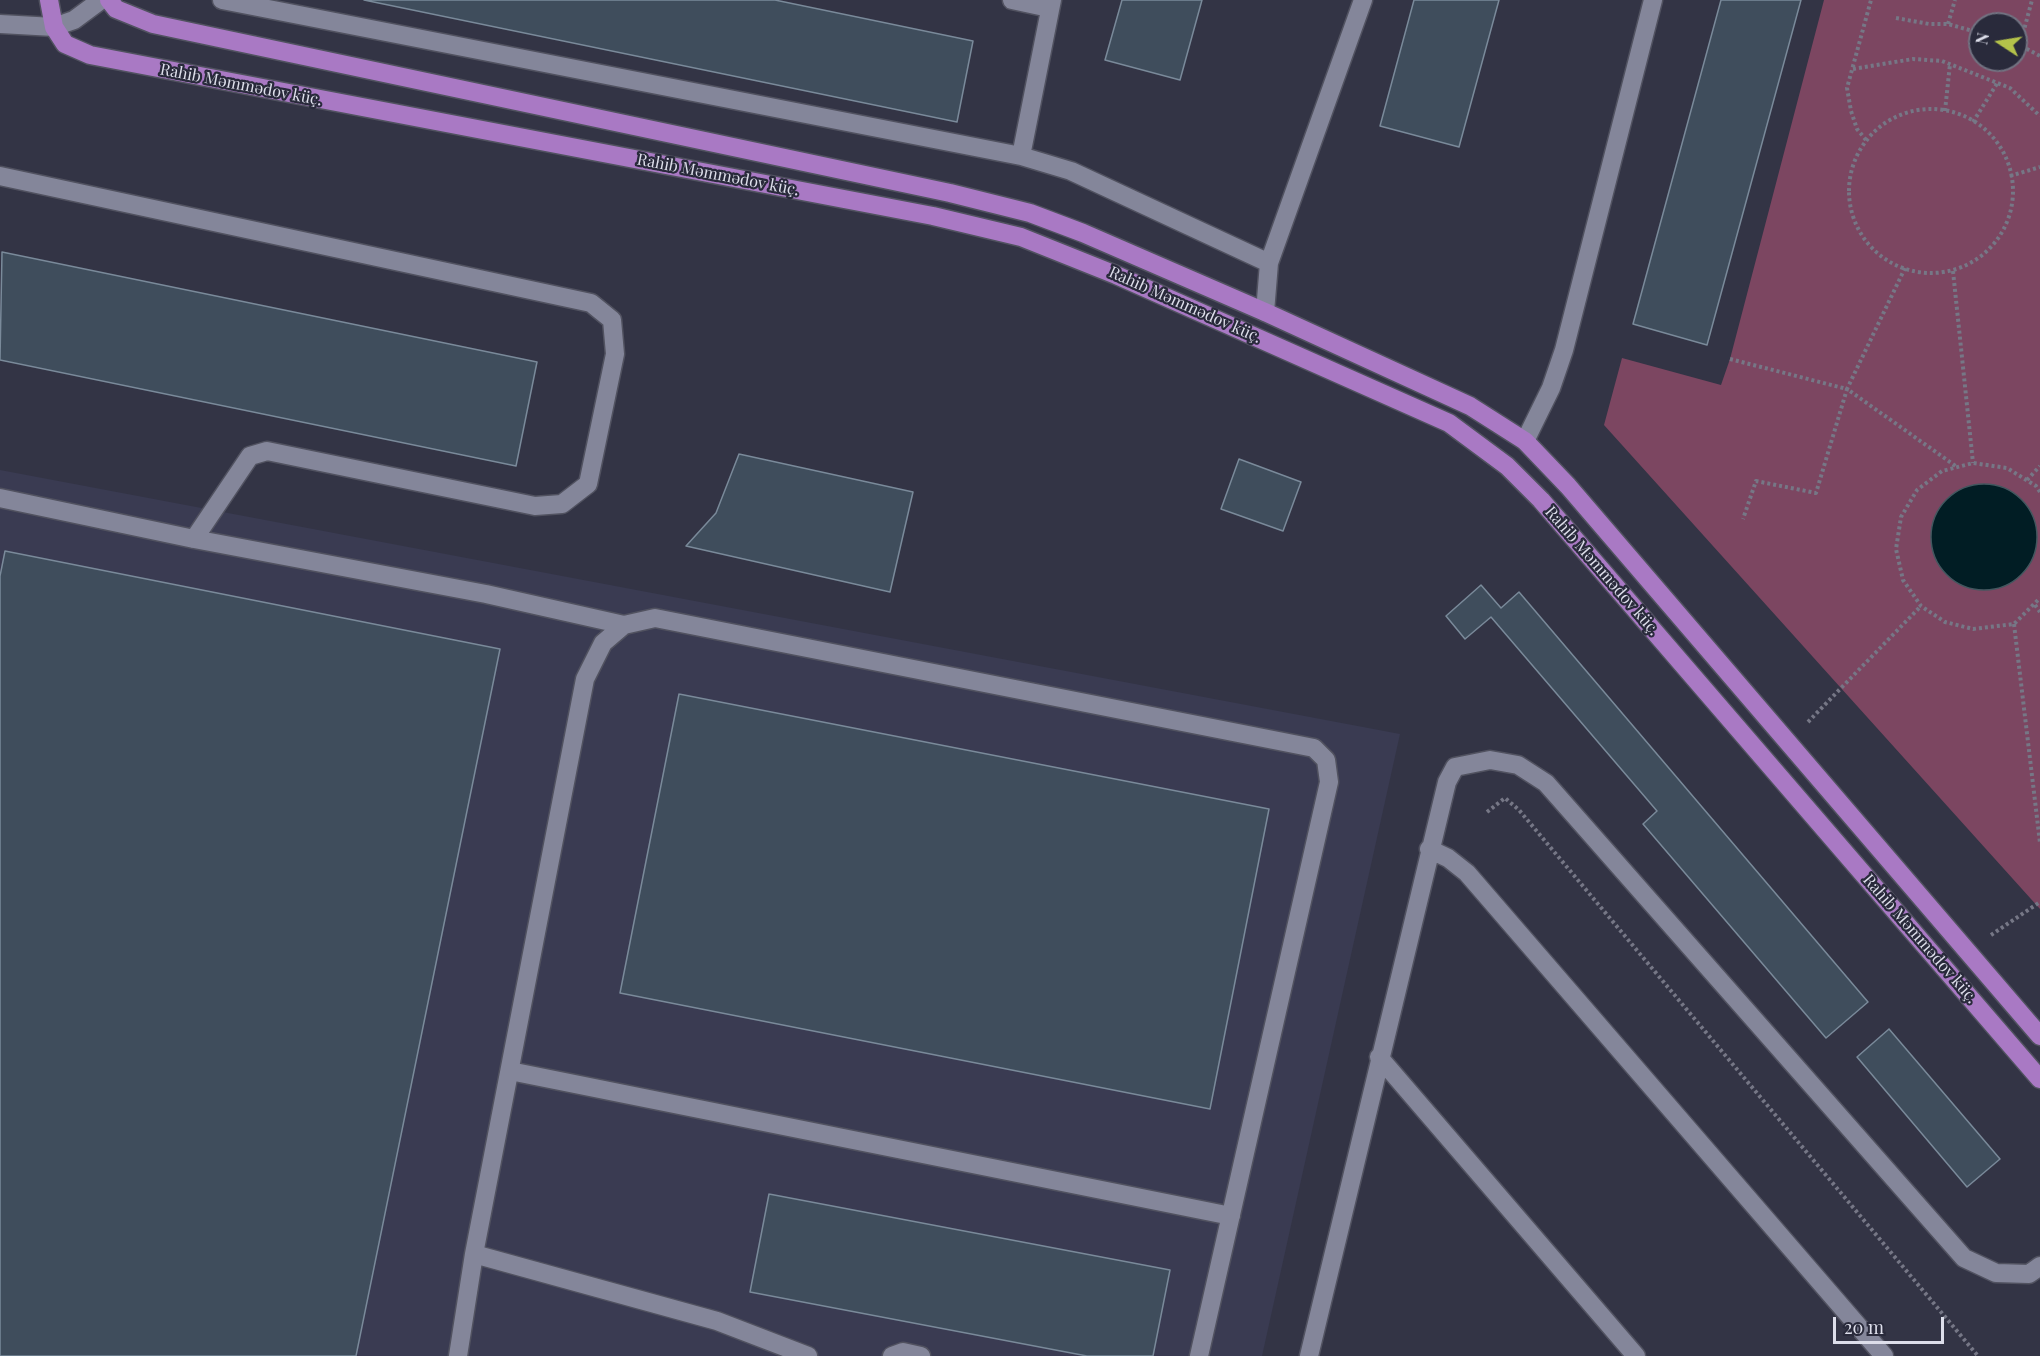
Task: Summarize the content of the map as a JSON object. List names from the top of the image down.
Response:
{
  "streets": {
    "main road": ["Rahib Məmmədov küç."]
  },
  "scale_bar": "20 m",
  "north": "left"
}
